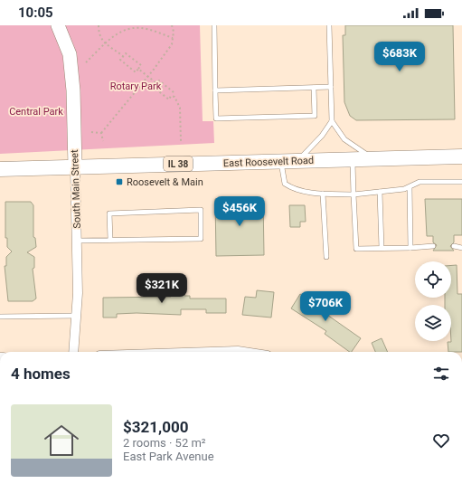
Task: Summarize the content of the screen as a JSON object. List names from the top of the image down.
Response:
{
  "streets": {
    "main road": ["East Roosevelt Road", "IL 38"],
    "street": ["South Main Street"]
  },
  "crossings": [
    ["East Roosevelt Road", "IL 38"],
    ["East Roosevelt Road", "South Main Street"],
    ["IL 38", "South Main Street"]
  ],
  "parks": ["Rotary Park", "Central Park"],
  "places": {
    "transit": ["Roosevelt & Main"]
  },
  "page": {
    "status": "10:05",
    "price": [
      "$683K",
      "$456K",
      "$321K",
      "$706K"
    ],
    "heading": "4 homes",
    "list": [
      {
        "name": "$321,000",
        "note": "2 rooms · 52 m² · East Park Avenue"
      }
    ]
  }
}
